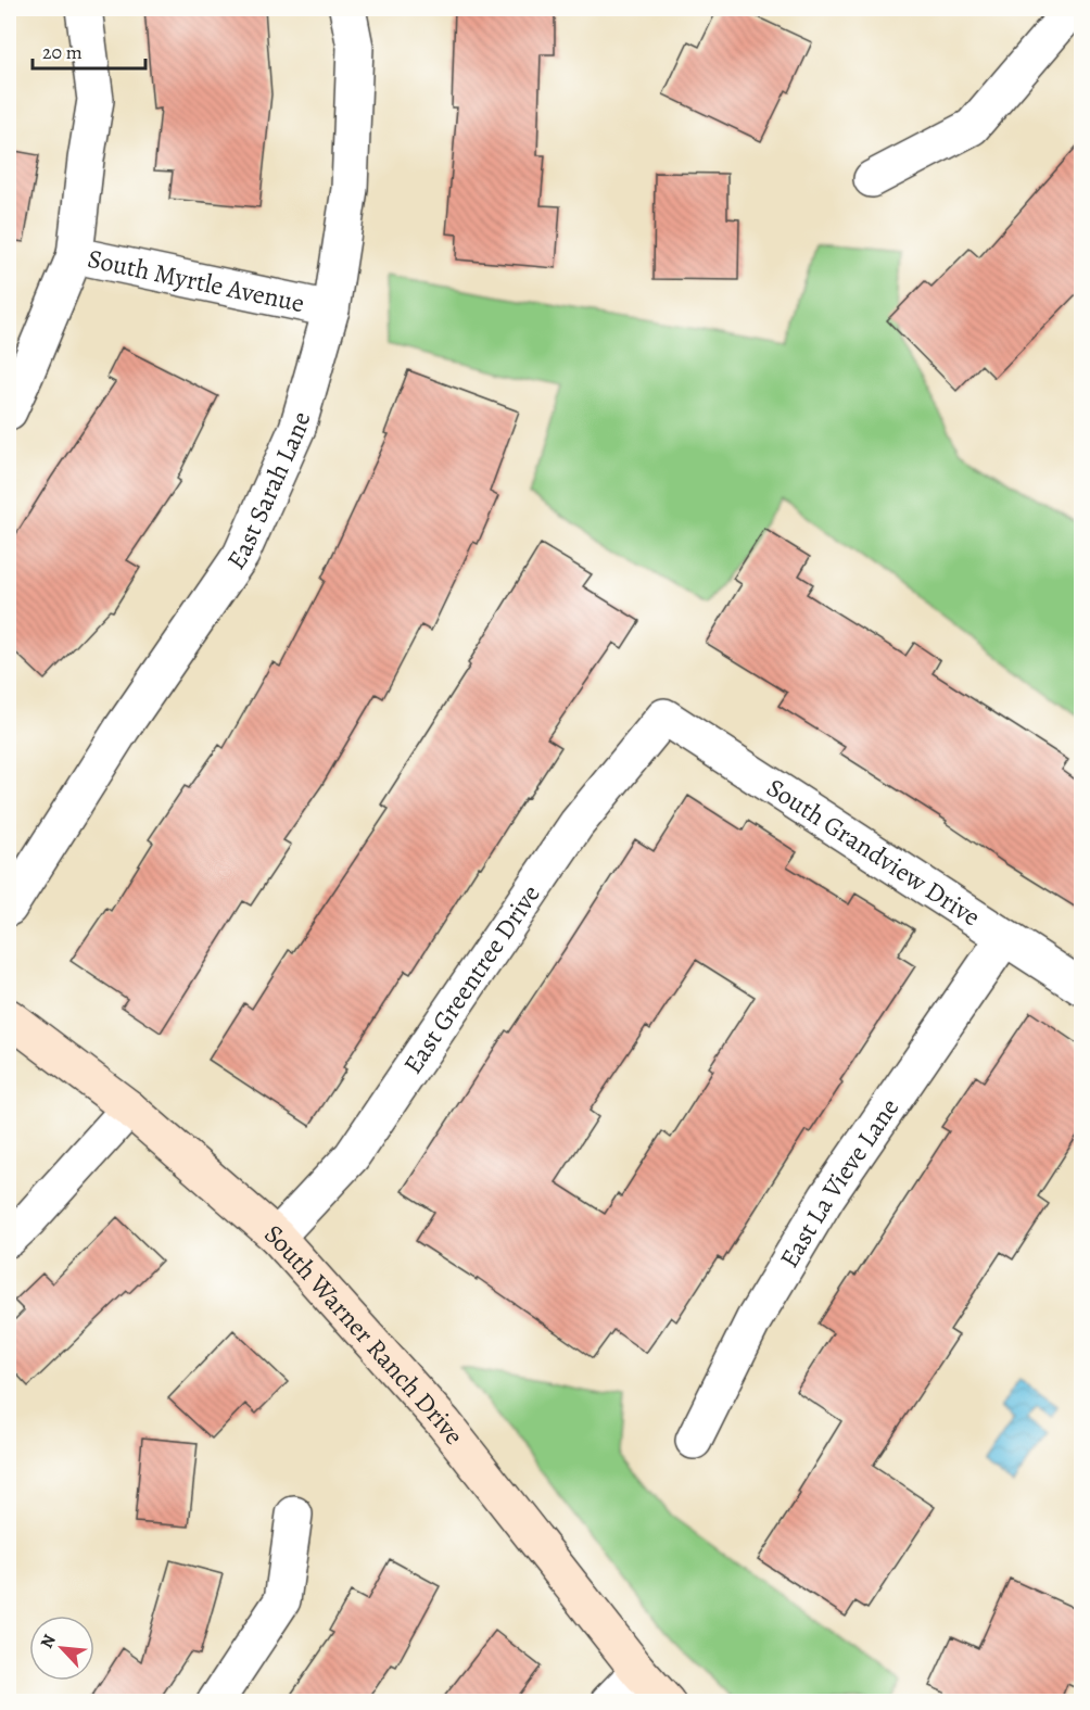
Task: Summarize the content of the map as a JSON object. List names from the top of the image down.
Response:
{
  "streets": {
    "street": [
      "South Myrtle Avenue",
      "East Sarah Lane",
      "South Grandview Drive",
      "East Greentree Drive",
      "East La Vieve Lane",
      "South Warner Ranch Drive"
    ]
  },
  "crossings": [
    ["South Myrtle Avenue", "East Sarah Lane"],
    ["South Grandview Drive", "East Greentree Drive"],
    ["South Grandview Drive", "East La Vieve Lane"],
    ["East Greentree Drive", "South Warner Ranch Drive"]
  ],
  "scale_bar": "20 m",
  "north": "top left"
}
